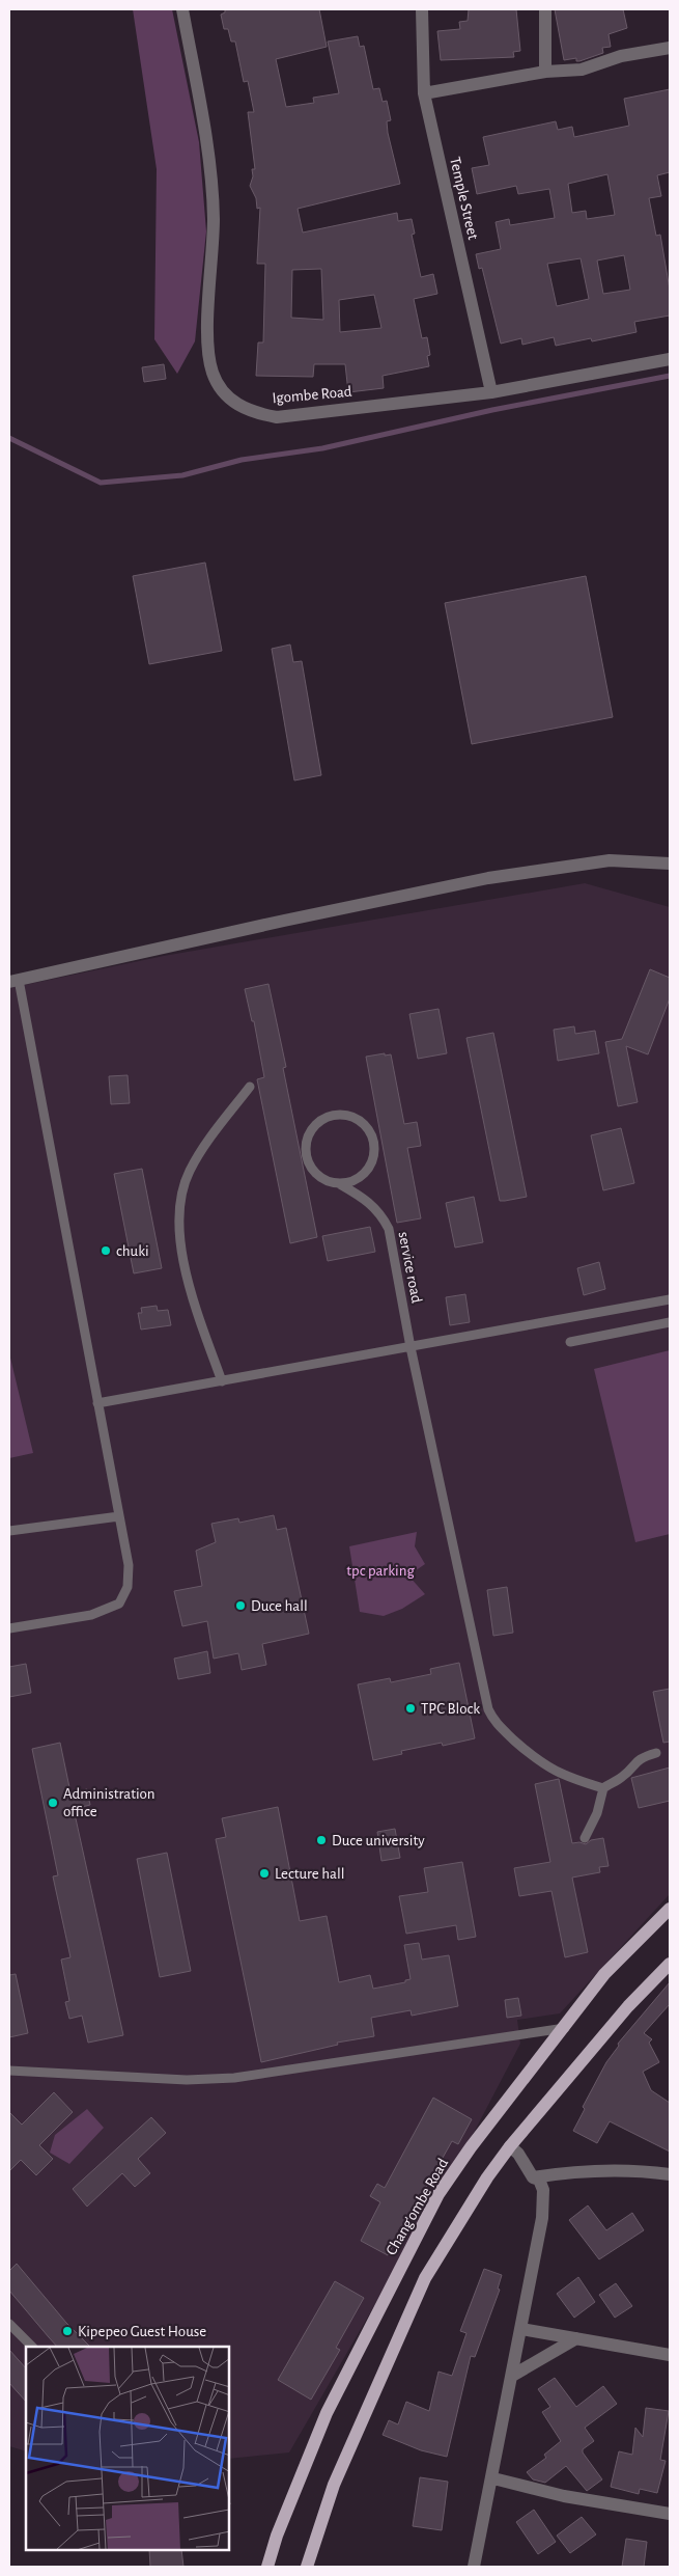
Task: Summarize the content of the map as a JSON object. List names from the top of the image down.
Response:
{
  "streets": {
    "main road": ["Chang'ombe Road"],
    "street": ["Temple Street", "Igombe Road"],
    "lane": ["service road"]
  },
  "crossings": [
    ["Temple Street", "Igombe Road"]
  ],
  "parks": ["tpc parking"],
  "places": [
    "chuki",
    "Duce hall",
    "TPC Block",
    "Administration office",
    "Duce university",
    "Lecture hall",
    "Kipepeo Guest House"
  ]
}
